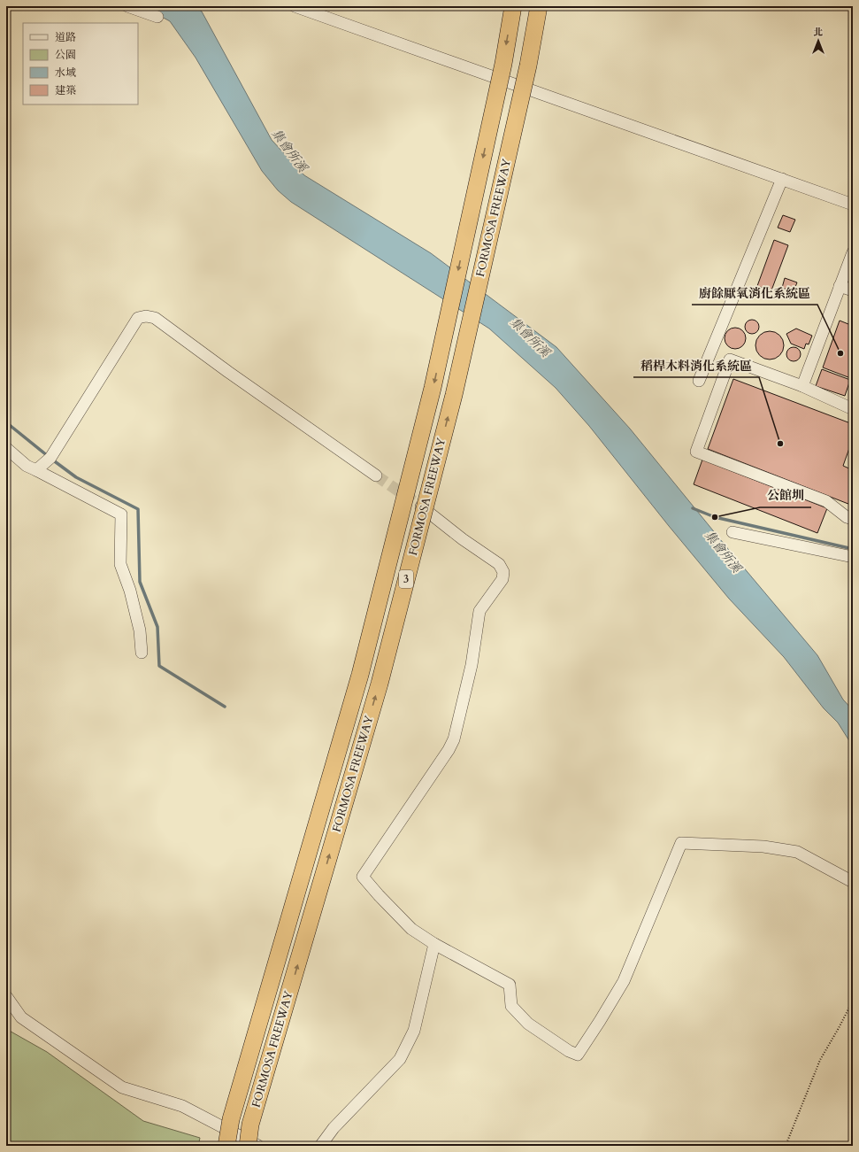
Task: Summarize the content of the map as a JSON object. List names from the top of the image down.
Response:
{
  "streets": {
    "highway": ["FORMOSA FREEWAY", "3"]
  },
  "water": ["集會所溪"],
  "places": ["廚餘厭氧消化系統區", "稻桿木料消化系統區", "公館圳"],
  "legend": [
    "道路",
    "公園",
    "水域",
    "建築"
  ],
  "north": "top"
}
